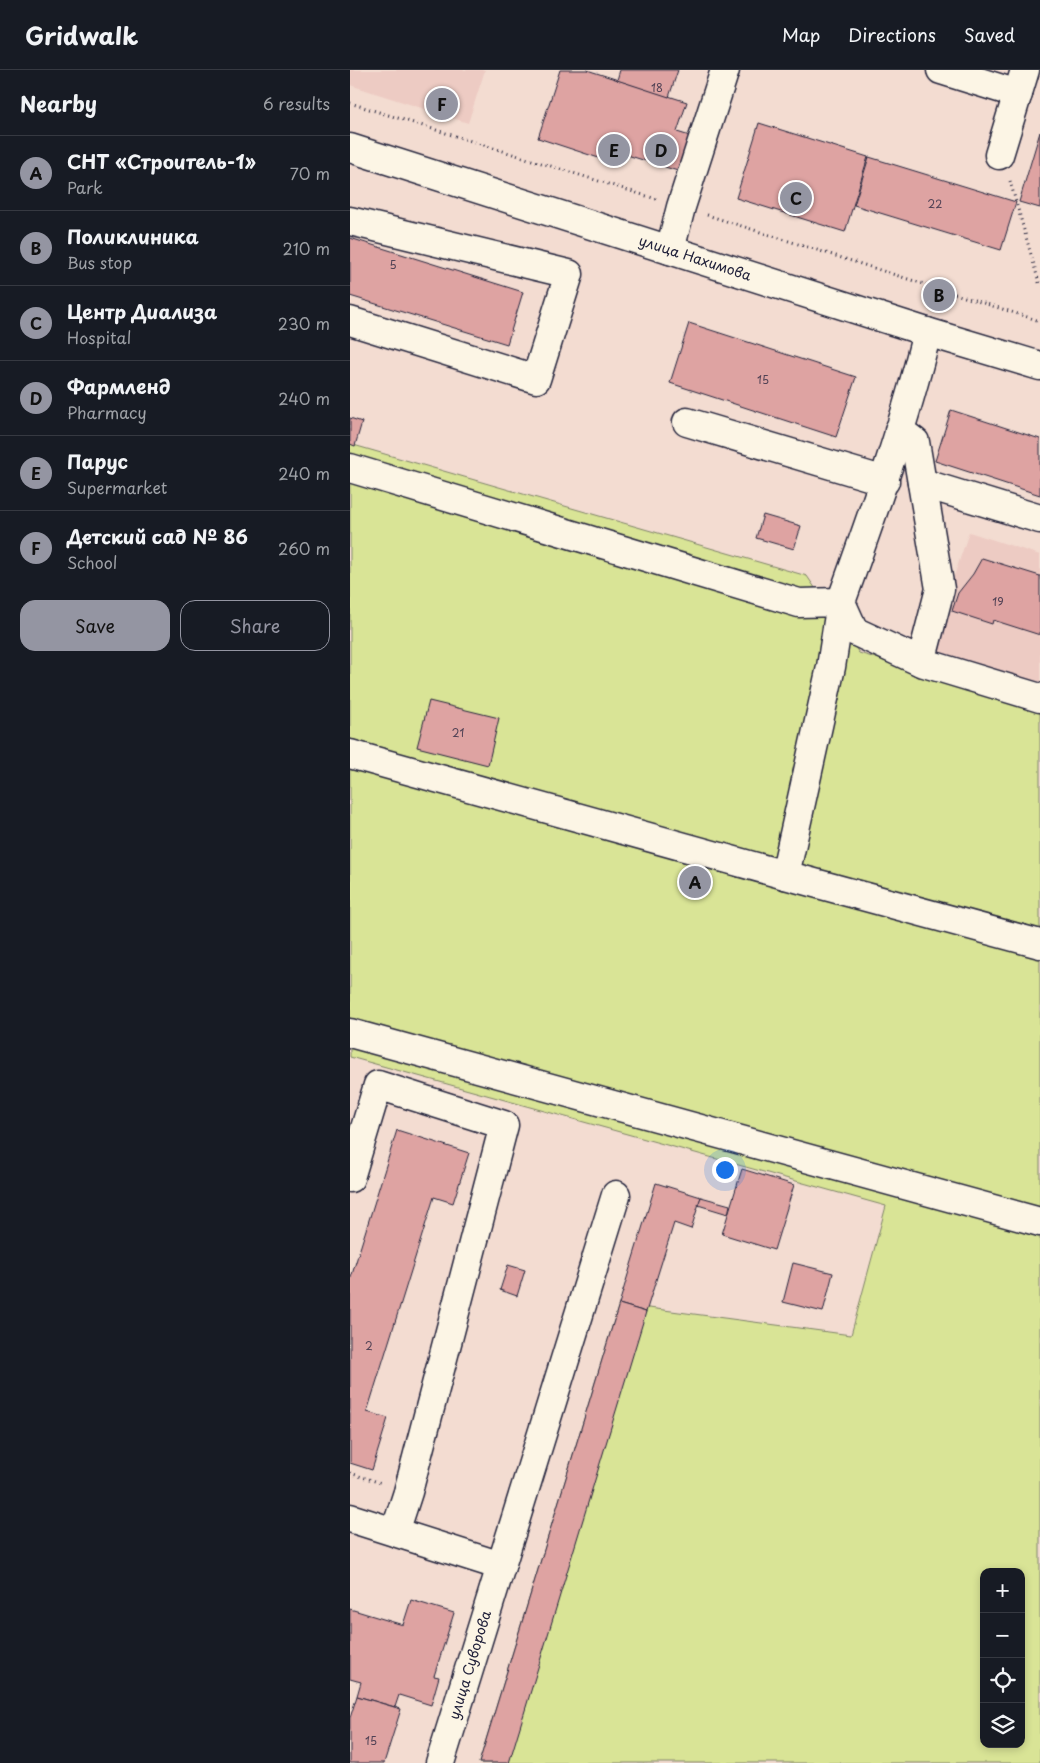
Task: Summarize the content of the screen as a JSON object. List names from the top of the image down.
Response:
{
  "streets": {
    "street": ["улица Нахимова", "улица Суворова"]
  },
  "house_numbers": [
    "18",
    "22",
    "5",
    "15",
    "19",
    "21",
    "2",
    "15"
  ],
  "page": {
    "header": "Gridwalk",
    "nav": ["Map", "Directions", "Saved"],
    "heading": ["Nearby", "6 results"],
    "pins": [
      "F",
      "D",
      "E",
      "C",
      "B",
      "A"
    ],
    "list": [
      {
        "mark": "A",
        "name": "СНТ «Строитель-1»",
        "note": "Park",
        "value": "70 m"
      },
      {
        "mark": "B",
        "name": "Поликлиника",
        "note": "Bus stop",
        "value": "210 m"
      },
      {
        "mark": "C",
        "name": "Центр Диализа",
        "note": "Hospital",
        "value": "230 m"
      },
      {
        "mark": "D",
        "name": "Фармленд",
        "note": "Pharmacy",
        "value": "240 m"
      },
      {
        "mark": "E",
        "name": "Парус",
        "note": "Supermarket",
        "value": "240 m"
      },
      {
        "mark": "F",
        "name": "Детский сад № 86",
        "note": "School",
        "value": "260 m"
      }
    ],
    "buttons": ["Save", "Share"],
    "map_buttons": ["+", "−"]
  }
}
